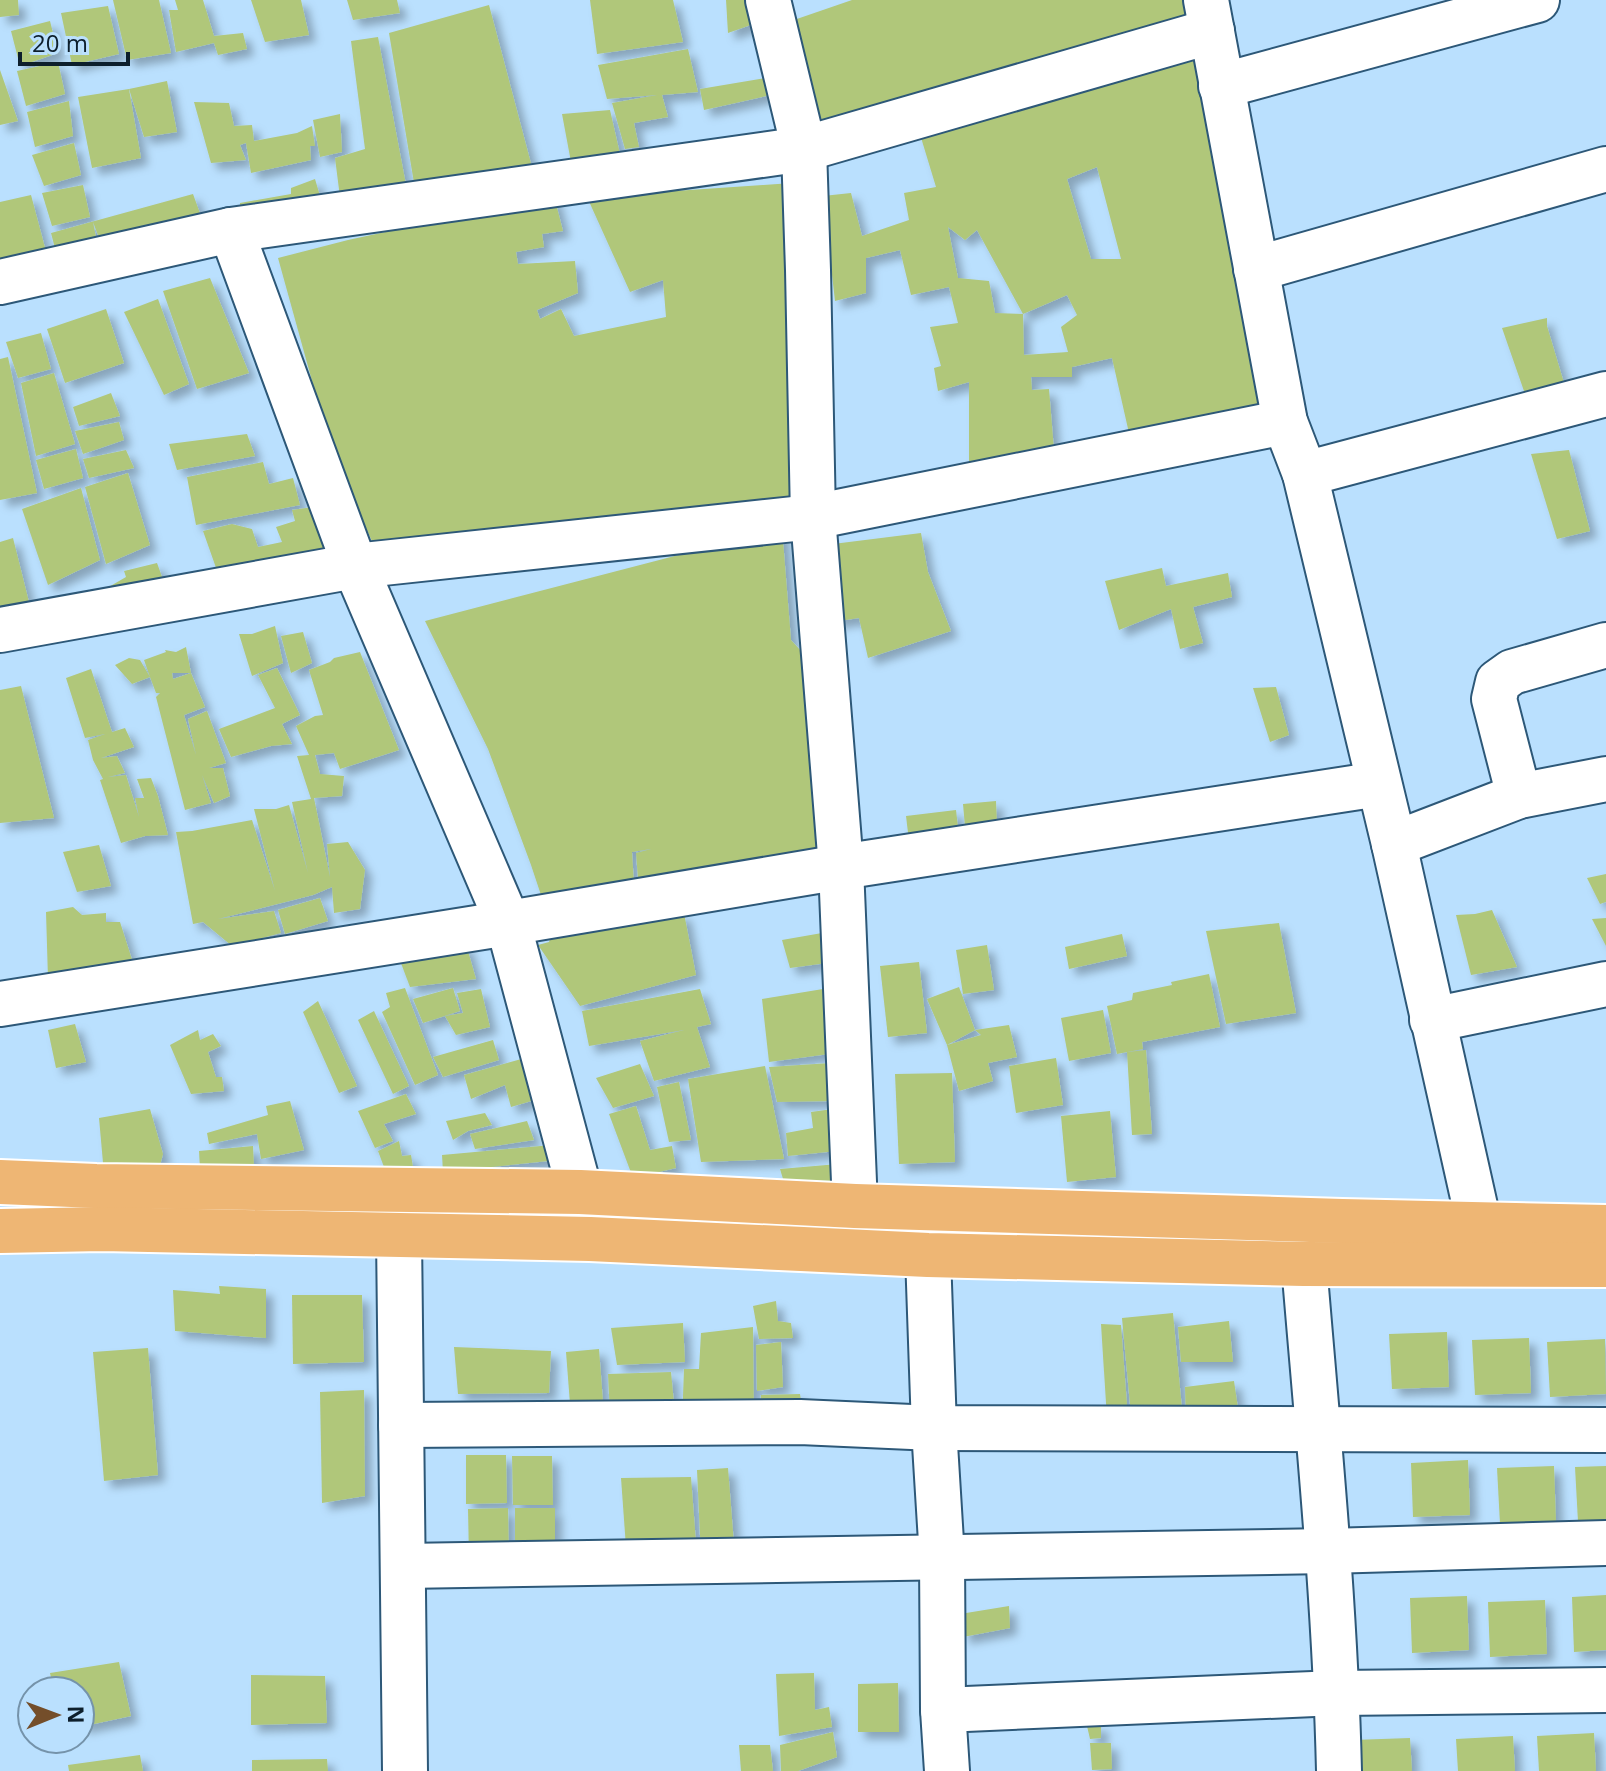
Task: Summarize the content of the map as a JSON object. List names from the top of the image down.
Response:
{
  "scale_bar": "20 m",
  "north": "right"
}
